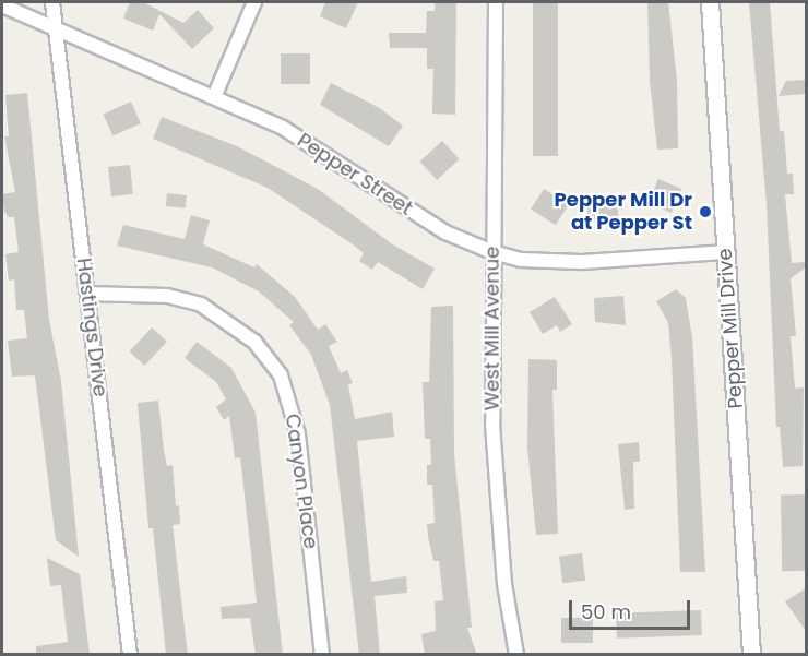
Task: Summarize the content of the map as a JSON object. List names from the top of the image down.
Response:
{
  "streets": {
    "street": [
      "Pepper Street",
      "Hastings Drive",
      "West Mill Avenue",
      "Pepper Mill Drive",
      "Canyon Place"
    ]
  },
  "crossings": [
    ["Pepper Street", "Hastings Drive"],
    ["Pepper Street", "West Mill Avenue"],
    ["Pepper Street", "Pepper Mill Drive"],
    ["Hastings Drive", "Canyon Place"]
  ],
  "places": ["Pepper Mill Dr at Pepper St"],
  "scale_bar": "50 m"
}
